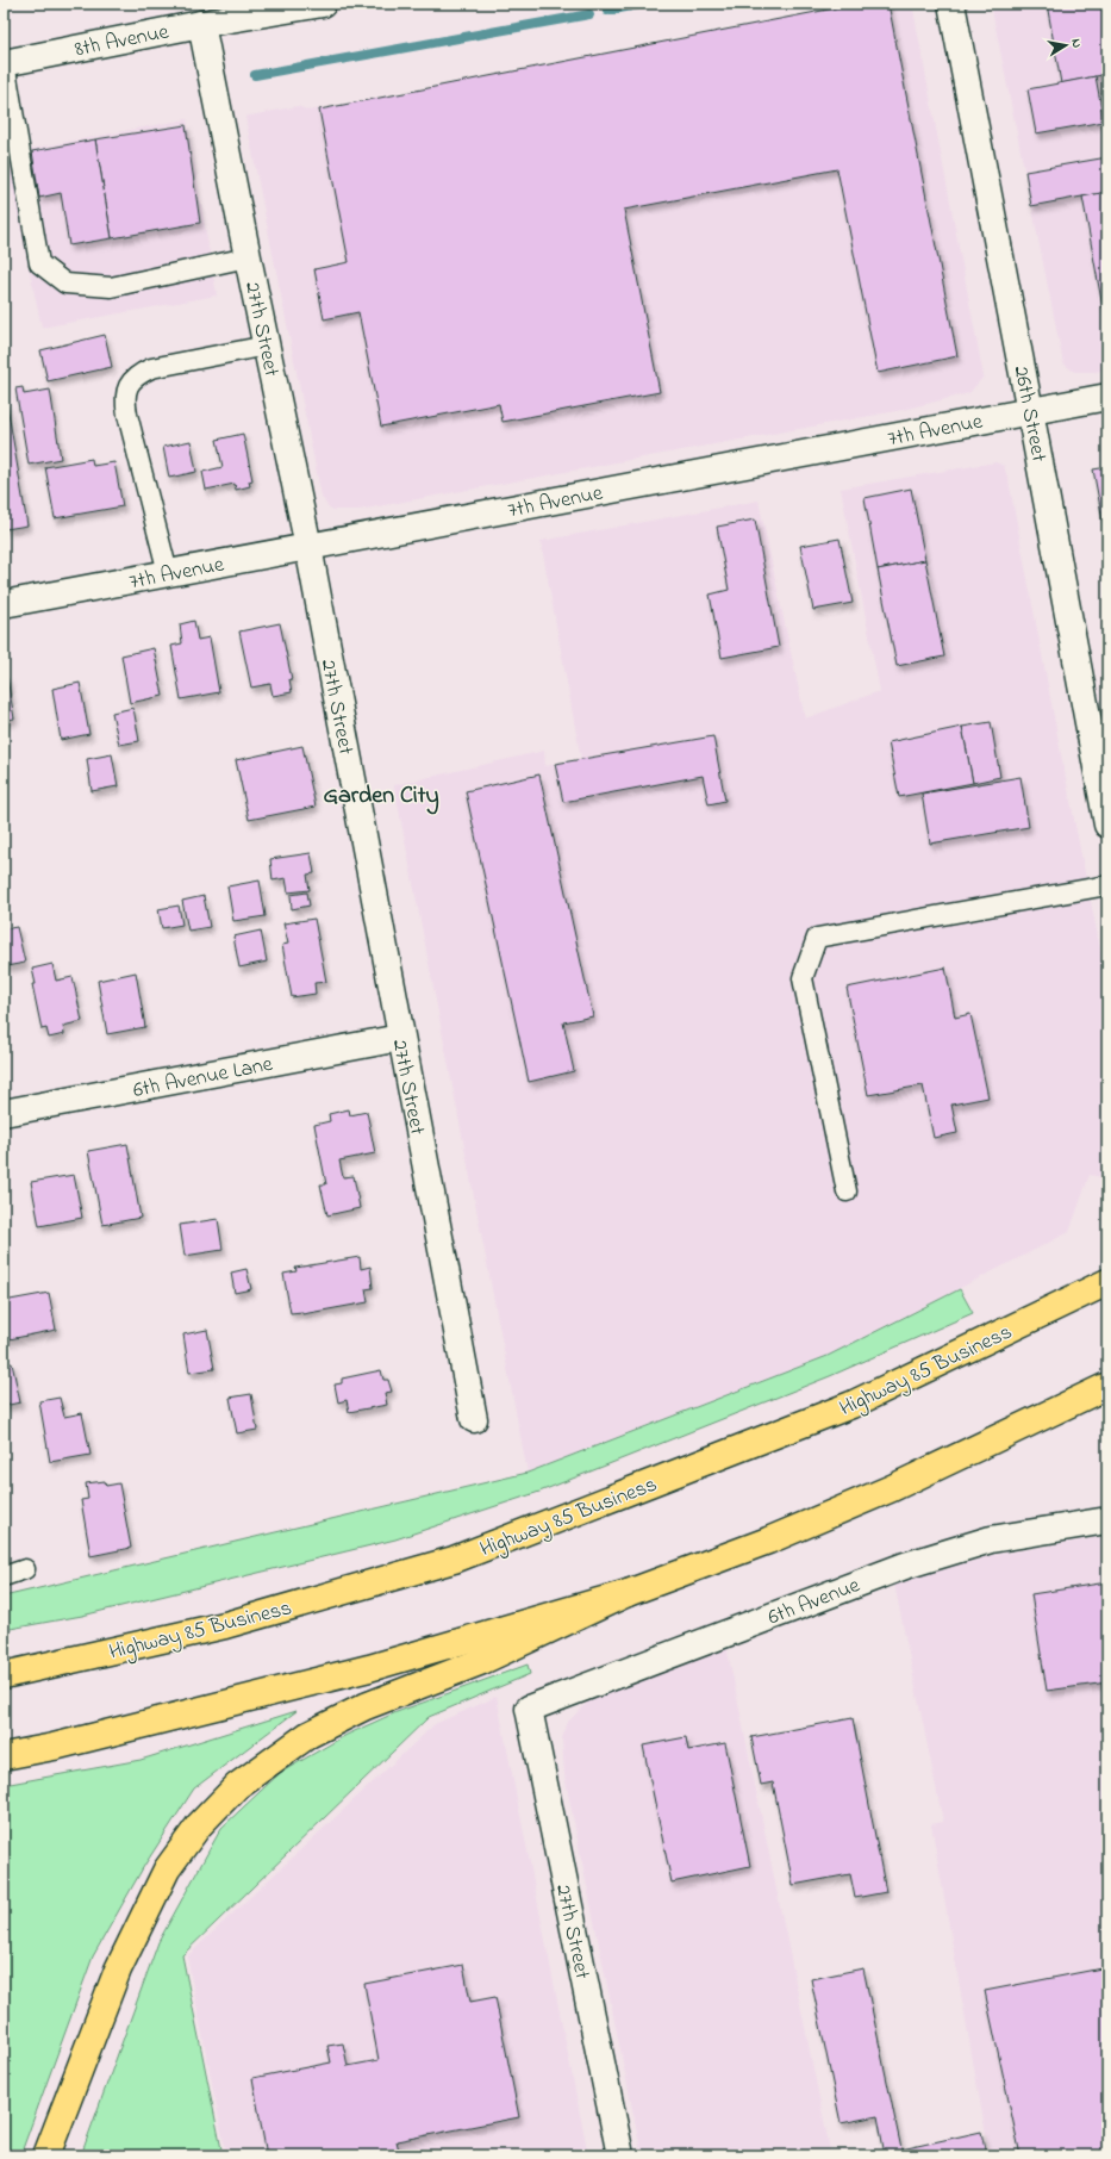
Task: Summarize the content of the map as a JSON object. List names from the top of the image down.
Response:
{
  "streets": {
    "main road": ["Highway 85 Business"],
    "street": [
      "8th Avenue",
      "27th Street",
      "26th Street",
      "7th Avenue",
      "6th Avenue Lane",
      "6th Avenue"
    ]
  },
  "crossings": [
    ["8th Avenue", "27th Street"],
    ["27th Street", "7th Avenue"],
    ["27th Street", "6th Avenue Lane"],
    ["27th Street", "6th Avenue"],
    ["26th Street", "7th Avenue"]
  ],
  "districts": ["Garden City"],
  "north": "right"
}
